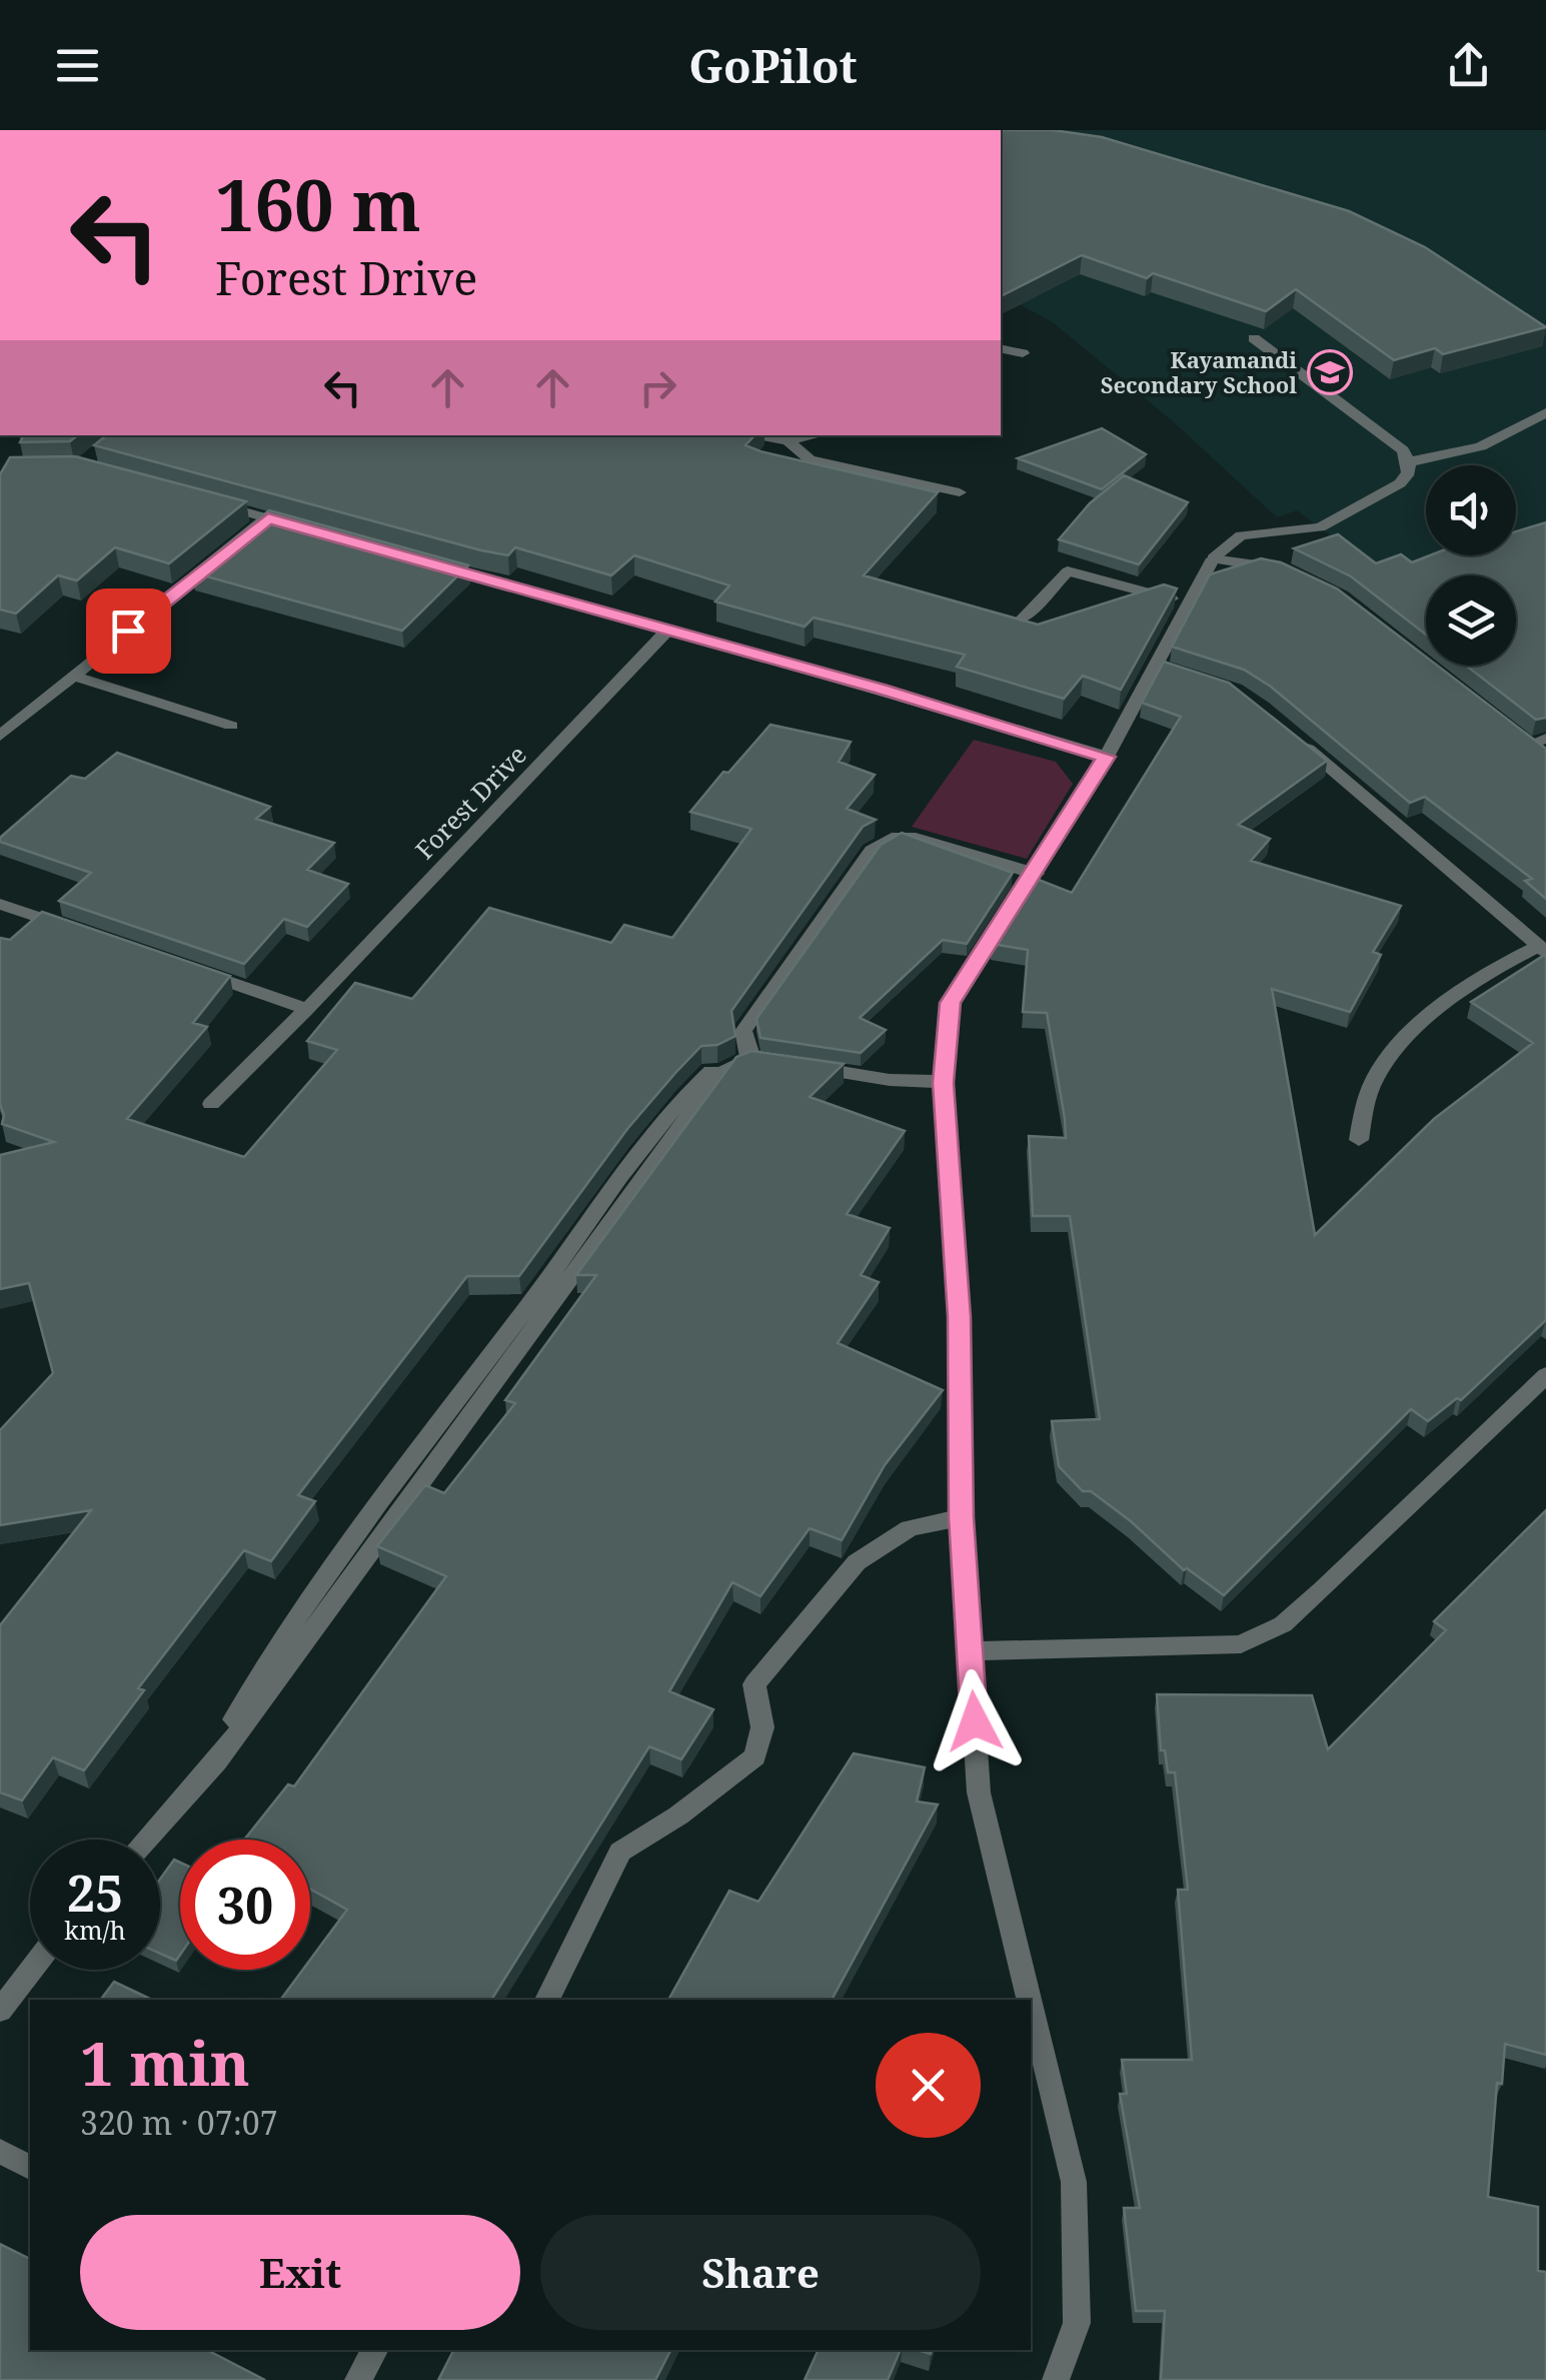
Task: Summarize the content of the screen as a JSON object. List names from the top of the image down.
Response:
{
  "streets": {
    "street": ["Forest Drive"]
  },
  "places": {
    "school or university": ["Kayamandi Secondary School"]
  },
  "page": {
    "header": "GoPilot",
    "turn": ["160 m", "Forest Drive"],
    "speed": "25 km/h",
    "limit": "30",
    "heading": ["1 min", "320 m · 07:07"],
    "buttons": ["Exit", "Share"]
  }
}
